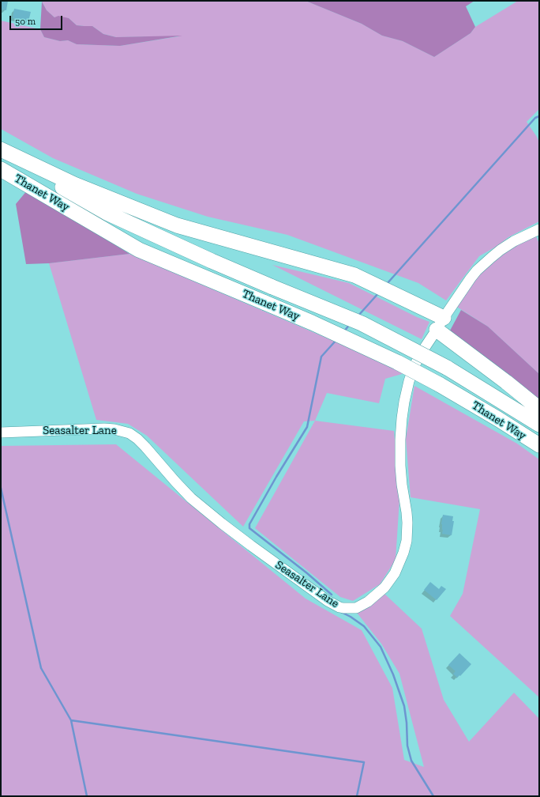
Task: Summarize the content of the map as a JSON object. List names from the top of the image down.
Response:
{
  "streets": {
    "highway": ["Thanet Way"],
    "street": ["Seasalter Lane"]
  },
  "scale_bar": "50 m"
}
